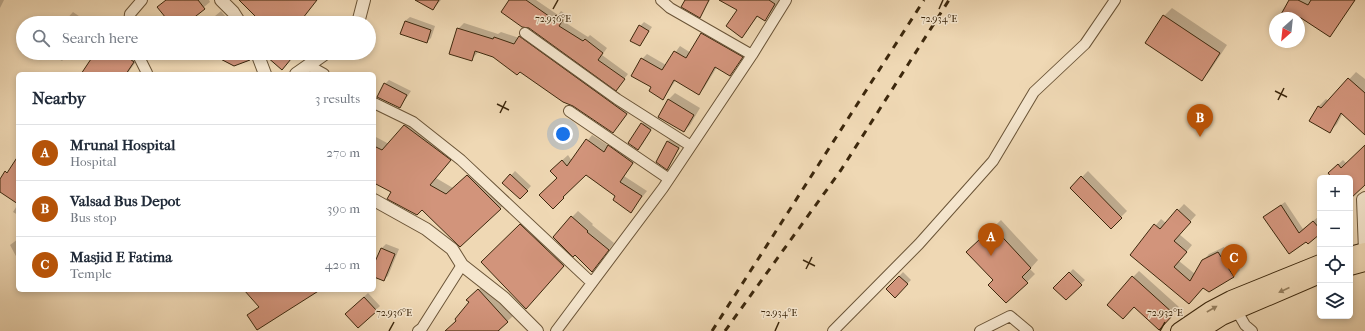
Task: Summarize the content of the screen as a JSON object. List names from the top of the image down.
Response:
{
  "north": "bottom left",
  "page": {
    "search": "Search here",
    "heading": ["Nearby", "3 results"],
    "pins": ["B", "A", "C"],
    "list": [
      {
        "mark": "A",
        "name": "Mrunal Hospital",
        "note": "Hospital",
        "value": "270 m"
      },
      {
        "mark": "B",
        "name": "Valsad Bus Depot",
        "note": "Bus stop",
        "value": "390 m"
      },
      {
        "mark": "C",
        "name": "Masjid E Fatima",
        "note": "Temple",
        "value": "420 m"
      }
    ],
    "map_buttons": ["+", "−"]
  },
  "coordinates": ["72.936°E", "72.934°E", "72.932°E"]
}
